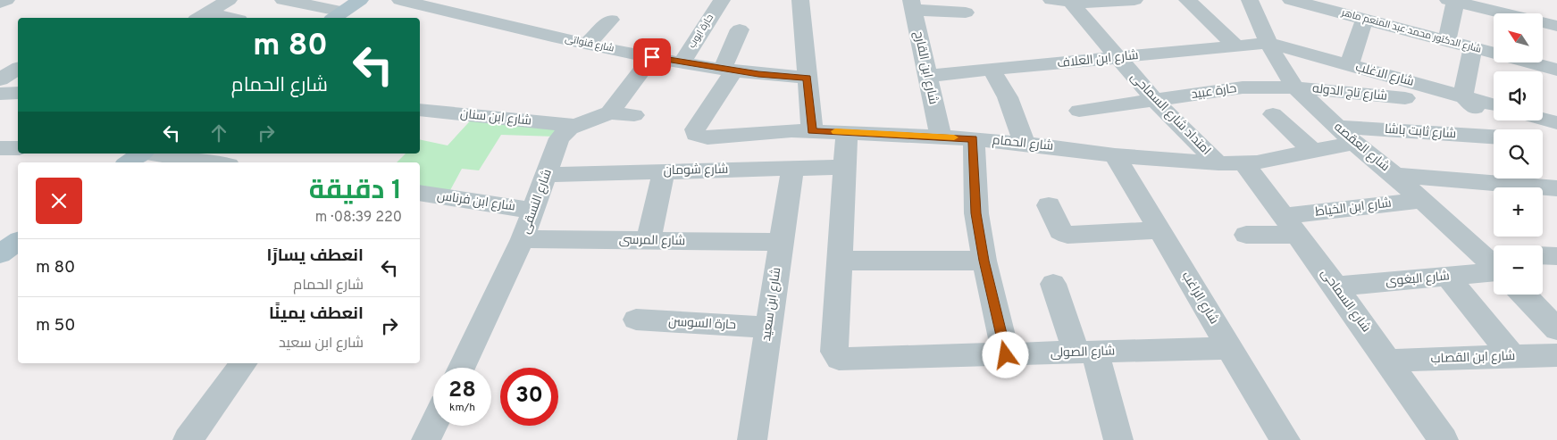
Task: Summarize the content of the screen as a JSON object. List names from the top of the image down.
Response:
{
  "streets": {
    "street": [
      "حارة ايوب",
      "شارع الدكتور محمد عبد المنعم ماهر",
      "شارع قنواتى",
      "شارع ابن العلاف",
      "شارع ابن القارح",
      "شارع الاغلب",
      "حارة عبيد",
      "شارع تاج الدوله",
      "امتداد شارع السماحى",
      "شارع ابن سنان",
      "شارع ثابت باشا",
      "شارع الحمام",
      "شارع العقصه",
      "شارع شومان",
      "شارع ابن فرناس",
      "شارع النسقى",
      "شارع ابن الخياط",
      "شارع المرسى",
      "شارع البغوى",
      "شارع الراغب",
      "شارع السماحى",
      "شارع ابن سعيد",
      "حارة السوسن",
      "شارع الصولى",
      "شارع ابن القصاب"
    ]
  },
  "crossings": [
    ["حارة ايوب", "شارع قنواتى"],
    ["شارع قنواتى", "شارع الحمام"],
    ["شارع قنواتى", "شارع النسقى"],
    ["شارع ابن العلاف", "شارع ابن القارح"],
    ["شارع ابن العلاف", "شارع الاغلب"],
    ["شارع ابن العلاف", "امتداد شارع السماحى"],
    ["شارع ابن العلاف", "شارع العقصه"],
    ["شارع ابن القارح", "شارع الحمام"],
    ["شارع الاغلب", "شارع العقصه"],
    ["حارة عبيد", "شارع تاج الدوله"],
    ["حارة عبيد", "امتداد شارع السماحى"],
    ["حارة عبيد", "شارع العقصه"],
    ["شارع تاج الدوله", "شارع العقصه"],
    ["امتداد شارع السماحى", "شارع الحمام"],
    ["امتداد شارع السماحى", "شارع السماحى"],
    ["شارع ابن سنان", "شارع النسقى"],
    ["شارع ثابت باشا", "شارع العقصه"],
    ["شارع الحمام", "شارع العقصه"],
    ["شارع الحمام", "شارع الراغب"],
    ["شارع الحمام", "شارع السماحى"],
    ["شارع العقصه", "شارع ابن الخياط"],
    ["شارع شومان", "شارع النسقى"],
    ["شارع شومان", "شارع ابن سعيد"],
    ["شارع ابن فرناس", "شارع النسقى"],
    ["شارع النسقى", "شارع المرسى"],
    ["شارع ابن الخياط", "شارع السماحى"],
    ["شارع المرسى", "شارع ابن سعيد"],
    ["شارع البغوى", "شارع السماحى"],
    ["شارع الراغب", "شارع الصولى"],
    ["شارع السماحى", "شارع ابن القصاب"],
    ["شارع ابن سعيد", "حارة السوسن"]
  ],
  "north": "top left",
  "page": {
    "map_buttons": ["+", "−"],
    "turn": ["80 m", "شارع الحمام"],
    "heading": ["1 دقيقة", "220 m · 08:39"],
    "list": [
      {
        "name": "انعطف يسارًا",
        "note": "شارع الحمام",
        "value": "80 m"
      },
      {
        "name": "انعطف يمينًا",
        "note": "شارع ابن سعيد",
        "value": "50 m"
      }
    ],
    "speed": "28 km/h",
    "limit": "30"
  }
}
